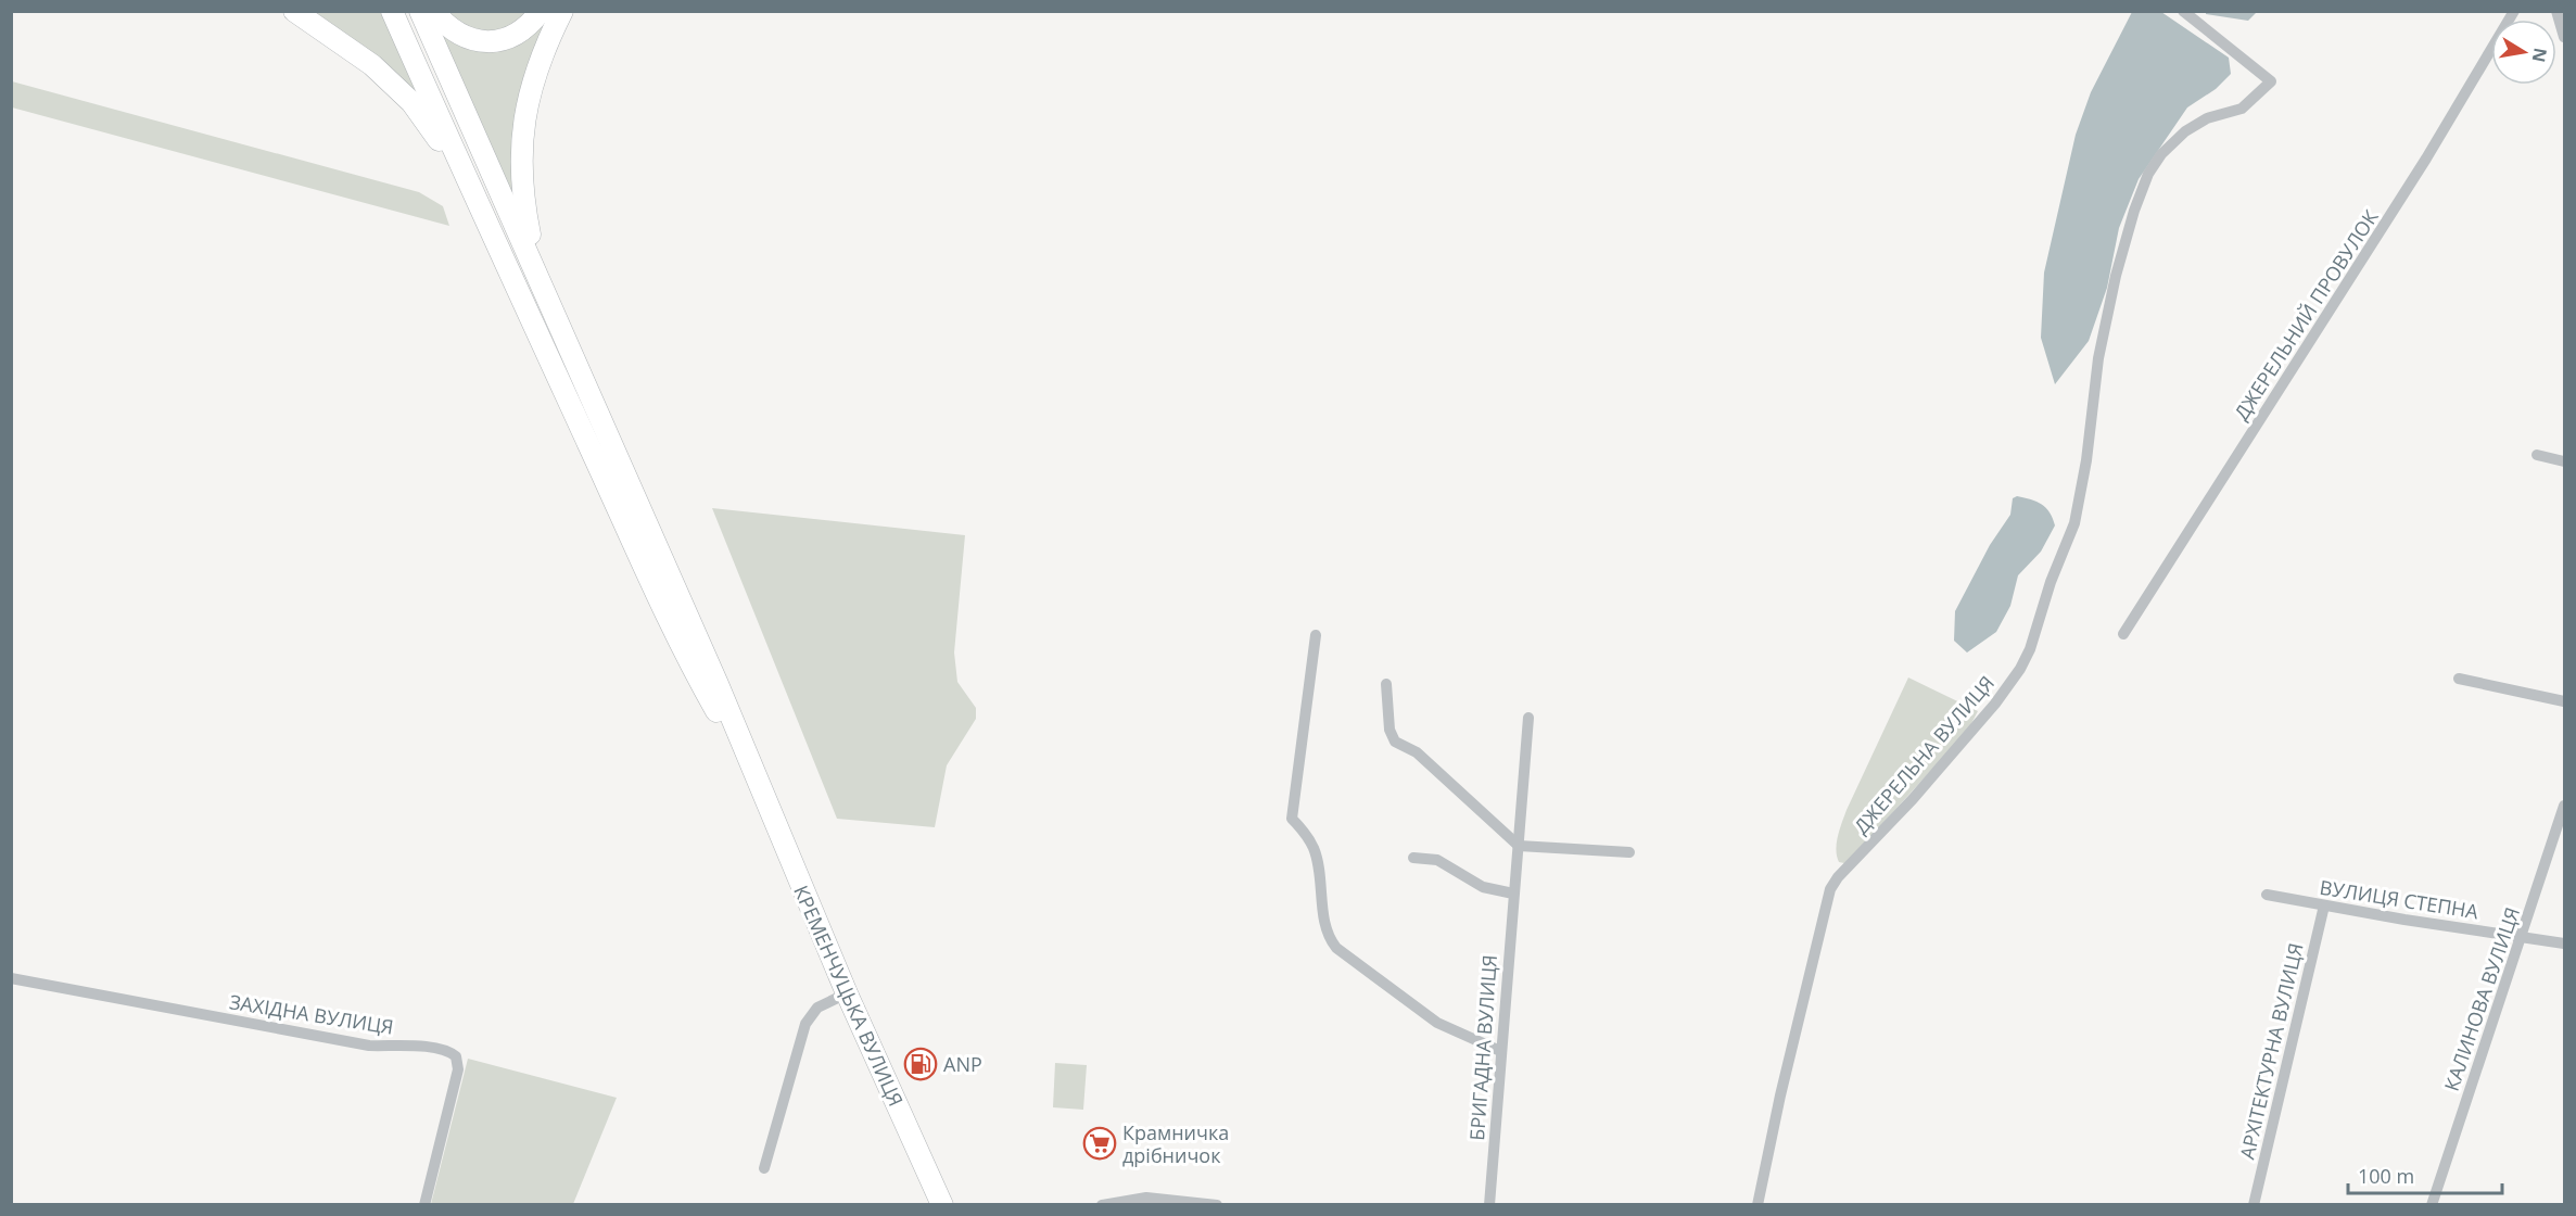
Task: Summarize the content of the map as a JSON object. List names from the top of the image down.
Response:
{
  "streets": {
    "highway": ["КРЕМЕНЧУЦЬКА ВУЛИЦЯ"],
    "street": [
      "ДЖЕРЕЛЬНИЙ ПРОВУЛОК",
      "ДЖЕРЕЛЬНА ВУЛИЦЯ",
      "ВУЛИЦЯ СТЕПНА",
      "КАЛИНОВА ВУЛИЦЯ",
      "ЗАХІДНА ВУЛИЦЯ",
      "БРИГАДНА ВУЛИЦЯ",
      "АРХІТЕКТУРНА ВУЛИЦЯ"
    ]
  },
  "crossings": [
    ["ВУЛИЦЯ СТЕПНА", "КАЛИНОВА ВУЛИЦЯ"],
    ["ВУЛИЦЯ СТЕПНА", "АРХІТЕКТУРНА ВУЛИЦЯ"]
  ],
  "places": {
    "fuel station": ["ANP"],
    "supermarket": ["Крамничка дрібничок"]
  },
  "scale_bar": "100 m",
  "north": "right"
}
